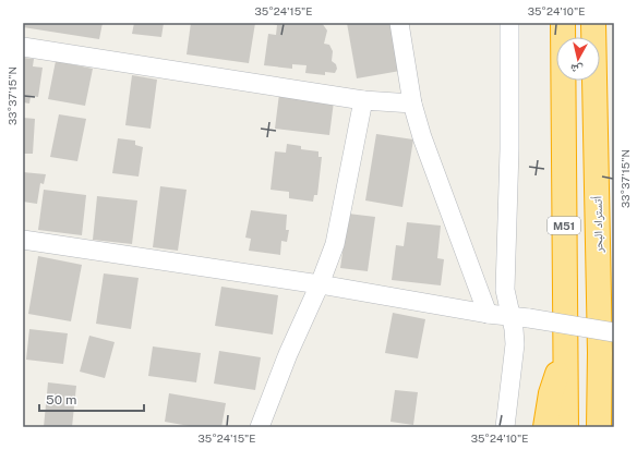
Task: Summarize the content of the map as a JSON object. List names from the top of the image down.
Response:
{
  "streets": {
    "highway": ["أتستراد البحر", "M51"]
  },
  "scale_bar": "50 m",
  "north": "bottom",
  "coordinates": ["35°24'15\"E", "35°24'10\"E", "33°37'15\"N"]
}
